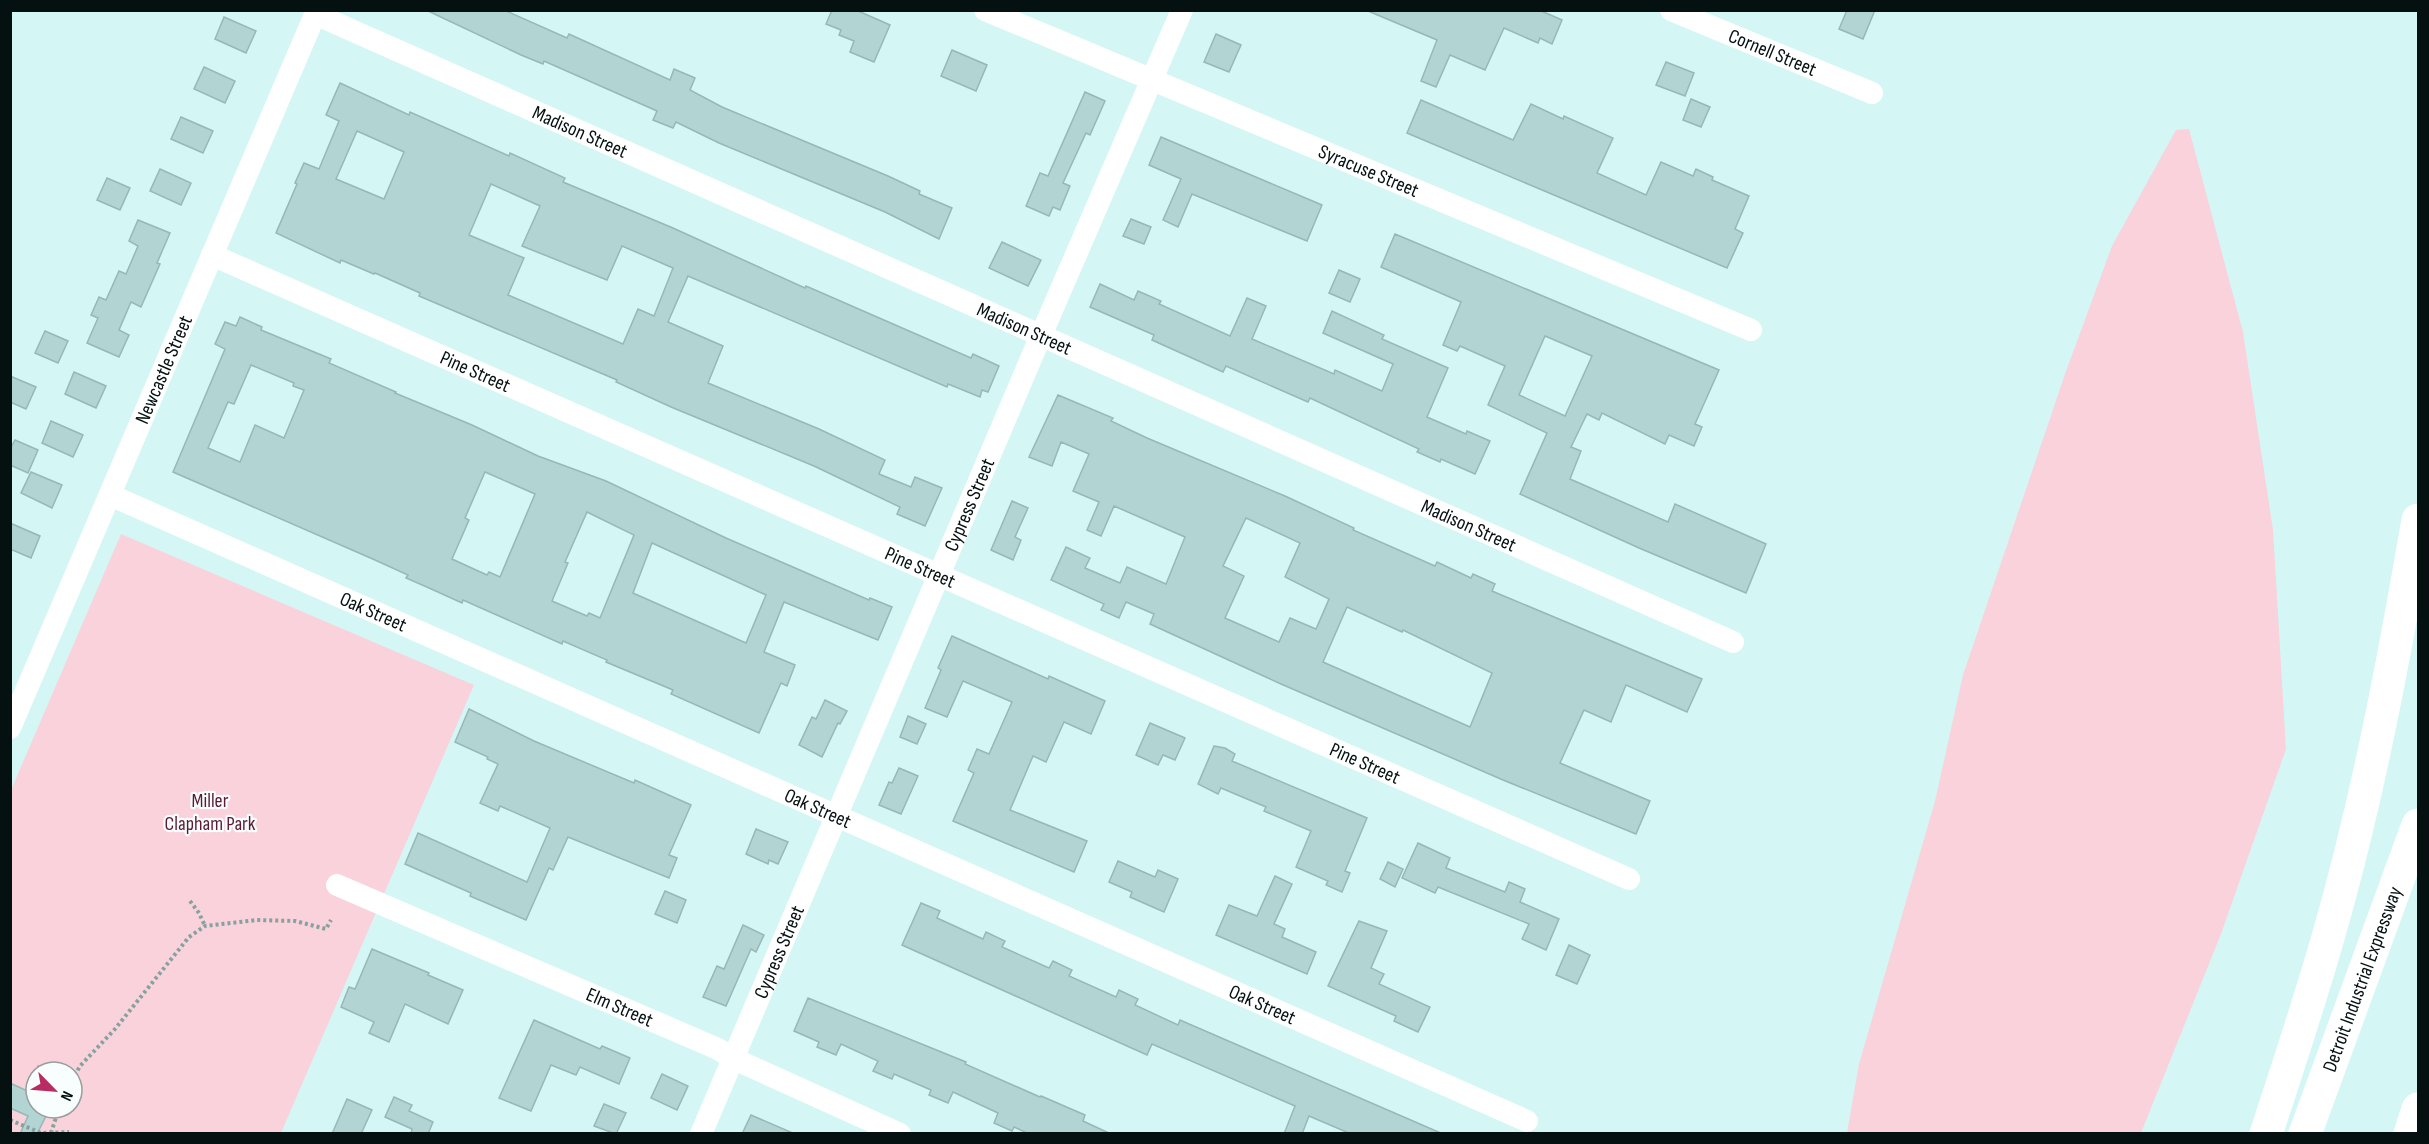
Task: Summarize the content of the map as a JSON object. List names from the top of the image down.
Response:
{
  "streets": {
    "highway": ["Detroit Industrial Expressway"],
    "street": [
      "Cornell Street",
      "Madison Street",
      "Syracuse Street",
      "Newcastle Street",
      "Pine Street",
      "Cypress Street",
      "Oak Street",
      "Elm Street"
    ]
  },
  "crossings": [
    ["Madison Street", "Newcastle Street"],
    ["Madison Street", "Cypress Street"],
    ["Syracuse Street", "Cypress Street"],
    ["Newcastle Street", "Pine Street"],
    ["Newcastle Street", "Oak Street"],
    ["Pine Street", "Cypress Street"],
    ["Cypress Street", "Oak Street"],
    ["Cypress Street", "Elm Street"]
  ],
  "parks": ["Miller Clapham Park"],
  "north": "bottom right"
}
